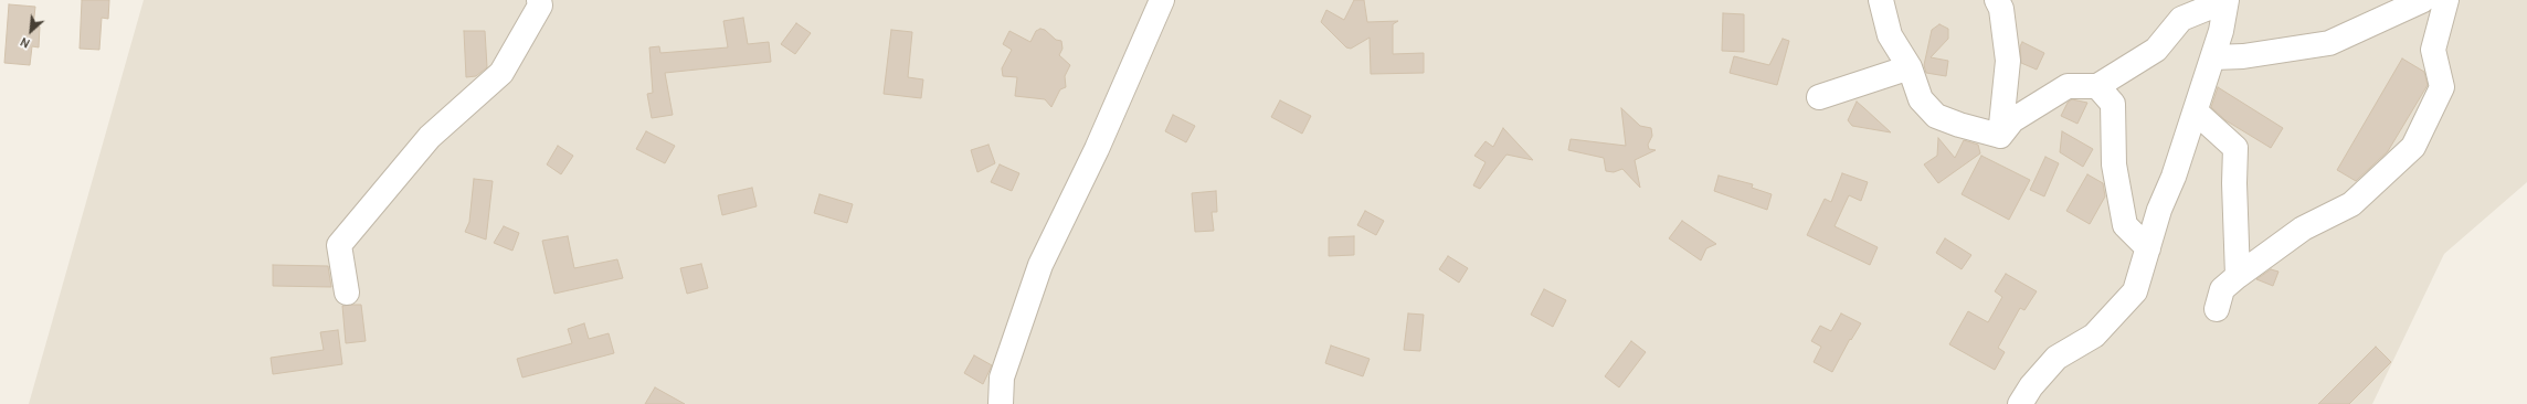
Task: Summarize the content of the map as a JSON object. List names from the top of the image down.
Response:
{
  "north": "bottom left"
}
